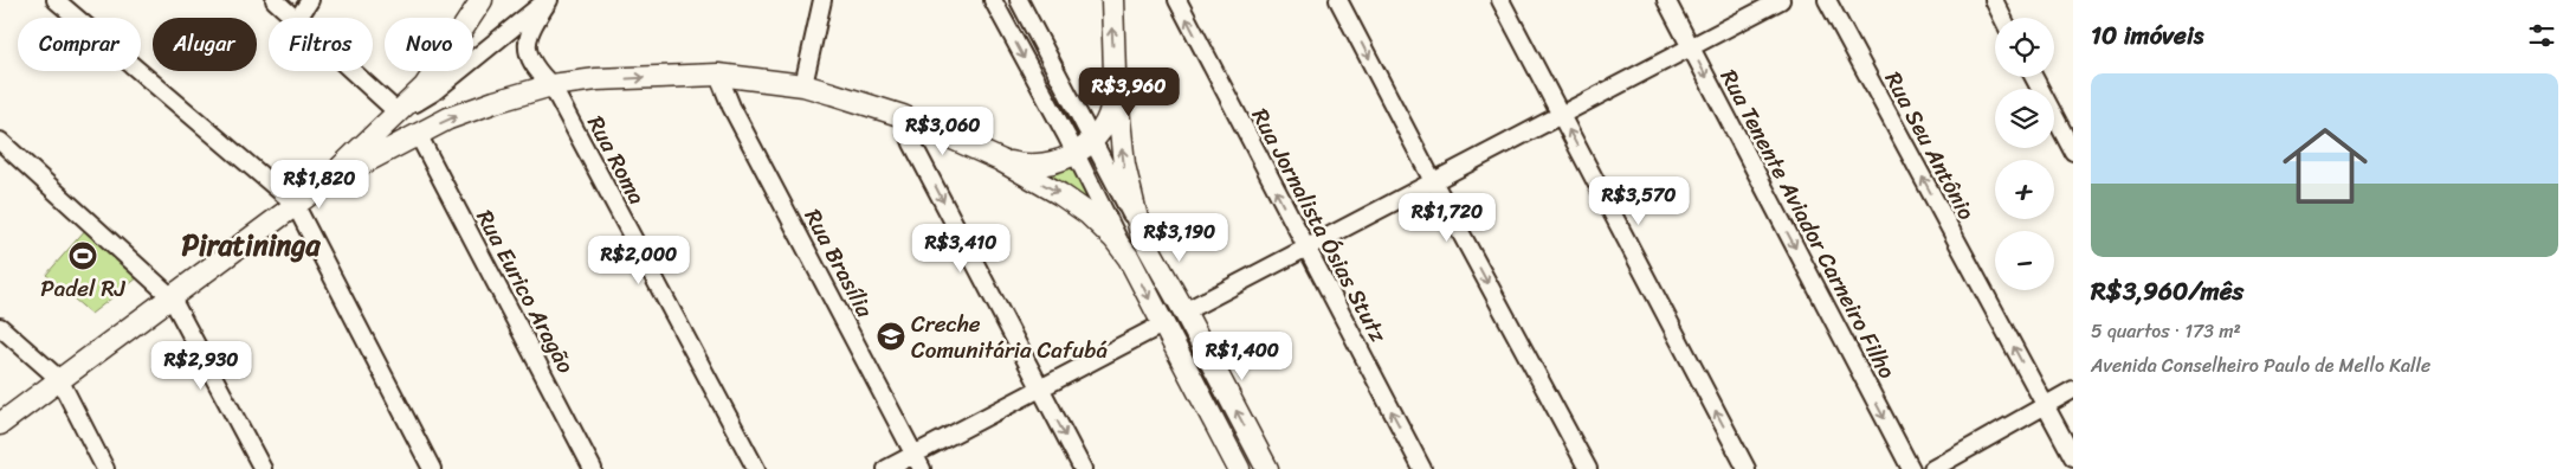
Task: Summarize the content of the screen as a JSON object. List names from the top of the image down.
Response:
{
  "streets": {
    "street": [
      "Rua Seu Antônio",
      "Rua Roma",
      "Rua Tenente Aviador Carneiro Filho",
      "Rua Jornalista Ósias Stutz",
      "Rua Brasília",
      "Rua Eurico Aragão"
    ]
  },
  "one_way": ["Rua Seu Antônio"],
  "districts": ["Piratininga"],
  "places": {
    "sports": ["Padel RJ"],
    "school or university": ["Creche Comunitária Cafubá"]
  },
  "page": {
    "heading": "10 imóveis",
    "map_buttons": ["+", "−"],
    "chip": [
      "Comprar",
      "Alugar",
      "Filtros",
      "Novo"
    ],
    "price": [
      "R$3,960",
      "R$3,060",
      "R$1,820",
      "R$3,570",
      "R$1,720",
      "R$3,190",
      "R$3,410",
      "R$2,000",
      "R$1,400",
      "R$2,930"
    ],
    "list": [
      {
        "name": "R$3,960/mês",
        "note": "5 quartos · 173 m² · Avenida Conselheiro Paulo de Mello Kalle"
      }
    ]
  }
}
